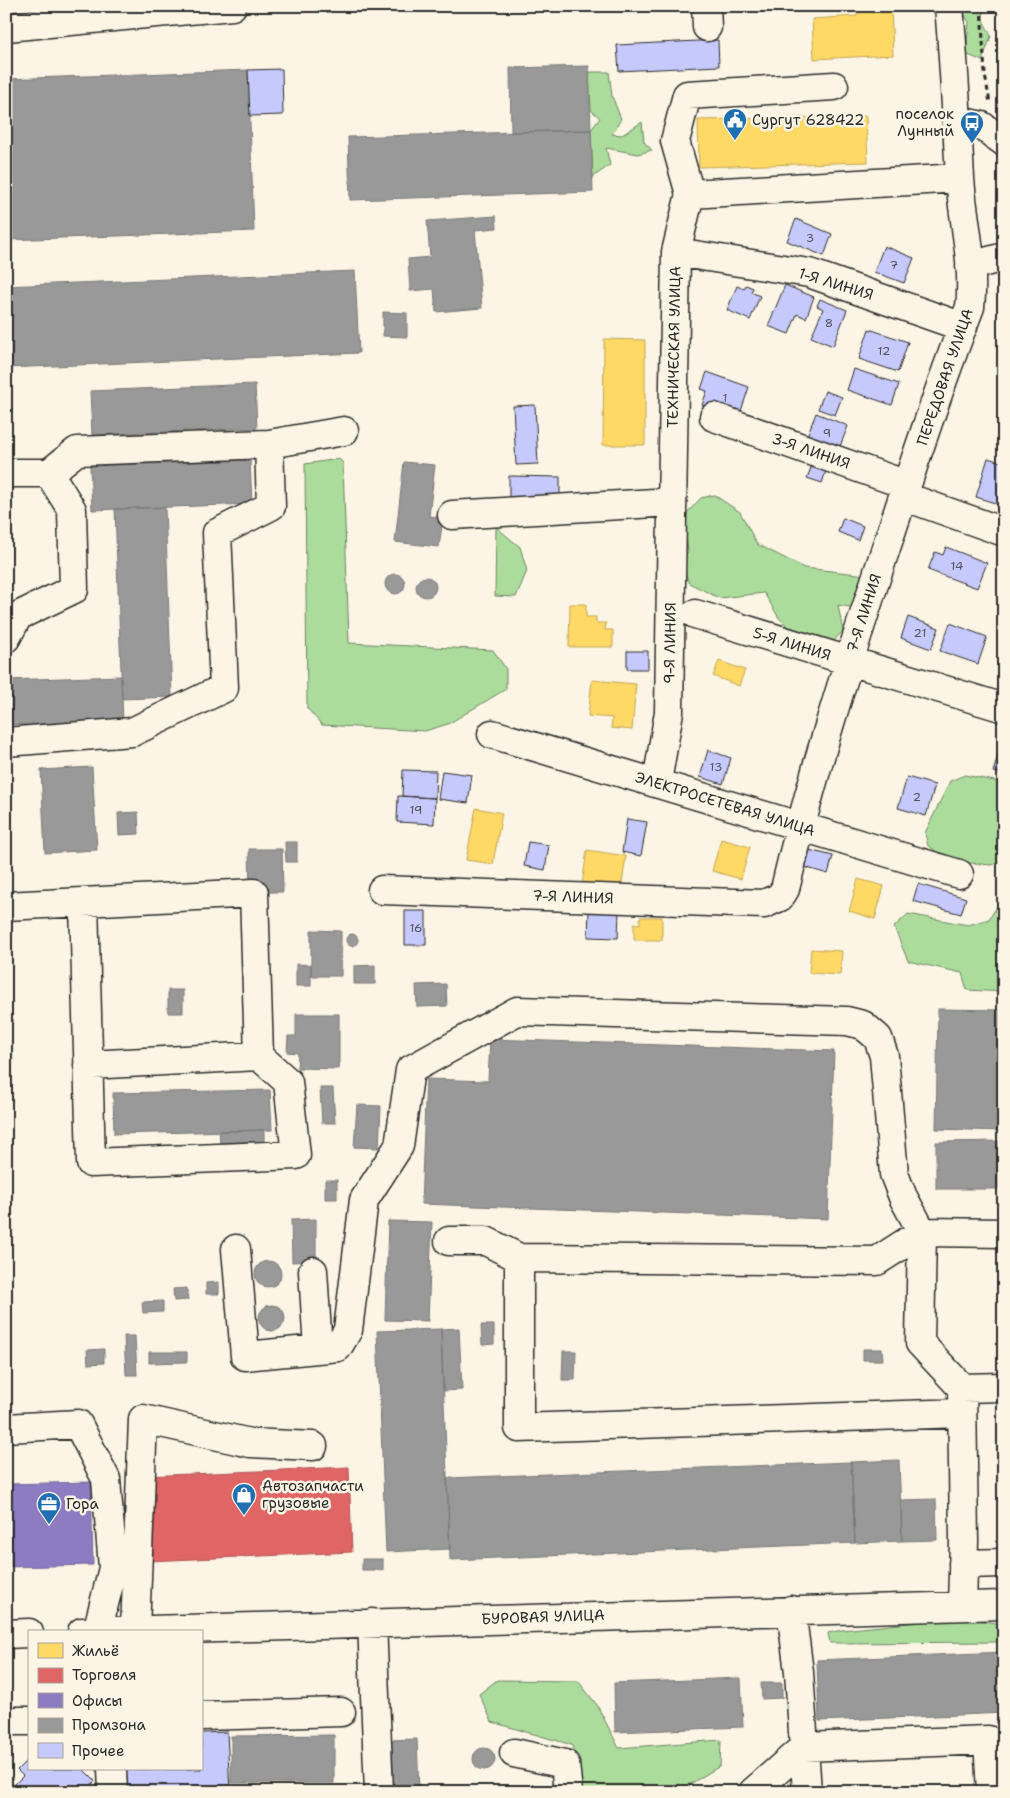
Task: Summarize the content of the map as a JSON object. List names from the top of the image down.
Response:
{
  "streets": {
    "street": [
      "1-Я ЛИНИЯ",
      "ТЕХНИЧЕСКАЯ УЛИЦА",
      "ПЕРЕДОВАЯ УЛИЦА",
      "3-Я ЛИНИЯ",
      "7-Я ЛИНИЯ",
      "9-Я ЛИНИЯ",
      "5-Я ЛИНИЯ",
      "ЭЛЕКТРОСЕТЕВАЯ УЛИЦА",
      "БУРОВАЯ УЛИЦА"
    ]
  },
  "crossings": [
    ["1-Я ЛИНИЯ", "ТЕХНИЧЕСКАЯ УЛИЦА"],
    ["1-Я ЛИНИЯ", "ПЕРЕДОВАЯ УЛИЦА"],
    ["ТЕХНИЧЕСКАЯ УЛИЦА", "9-Я ЛИНИЯ"],
    ["ПЕРЕДОВАЯ УЛИЦА", "3-Я ЛИНИЯ"],
    ["ПЕРЕДОВАЯ УЛИЦА", "7-Я ЛИНИЯ"],
    ["3-Я ЛИНИЯ", "7-Я ЛИНИЯ"],
    ["7-Я ЛИНИЯ", "5-Я ЛИНИЯ"],
    ["7-Я ЛИНИЯ", "ЭЛЕКТРОСЕТЕВАЯ УЛИЦА"],
    ["9-Я ЛИНИЯ", "ЭЛЕКТРОСЕТЕВАЯ УЛИЦА"]
  ],
  "places": {
    "public building": ["Сургут 628422"],
    "bus stop": ["поселок Лунный"],
    "shop": ["Автозапчасти грузовые"],
    "office": ["Гора"]
  },
  "house_numbers": [
    "3",
    "7",
    "8",
    "12",
    "1",
    "9",
    "14",
    "21",
    "13",
    "2",
    "19",
    "16"
  ],
  "legend": [
    "Жильё",
    "Торговля",
    "Офисы",
    "Промзона",
    "Прочее"
  ]
}
